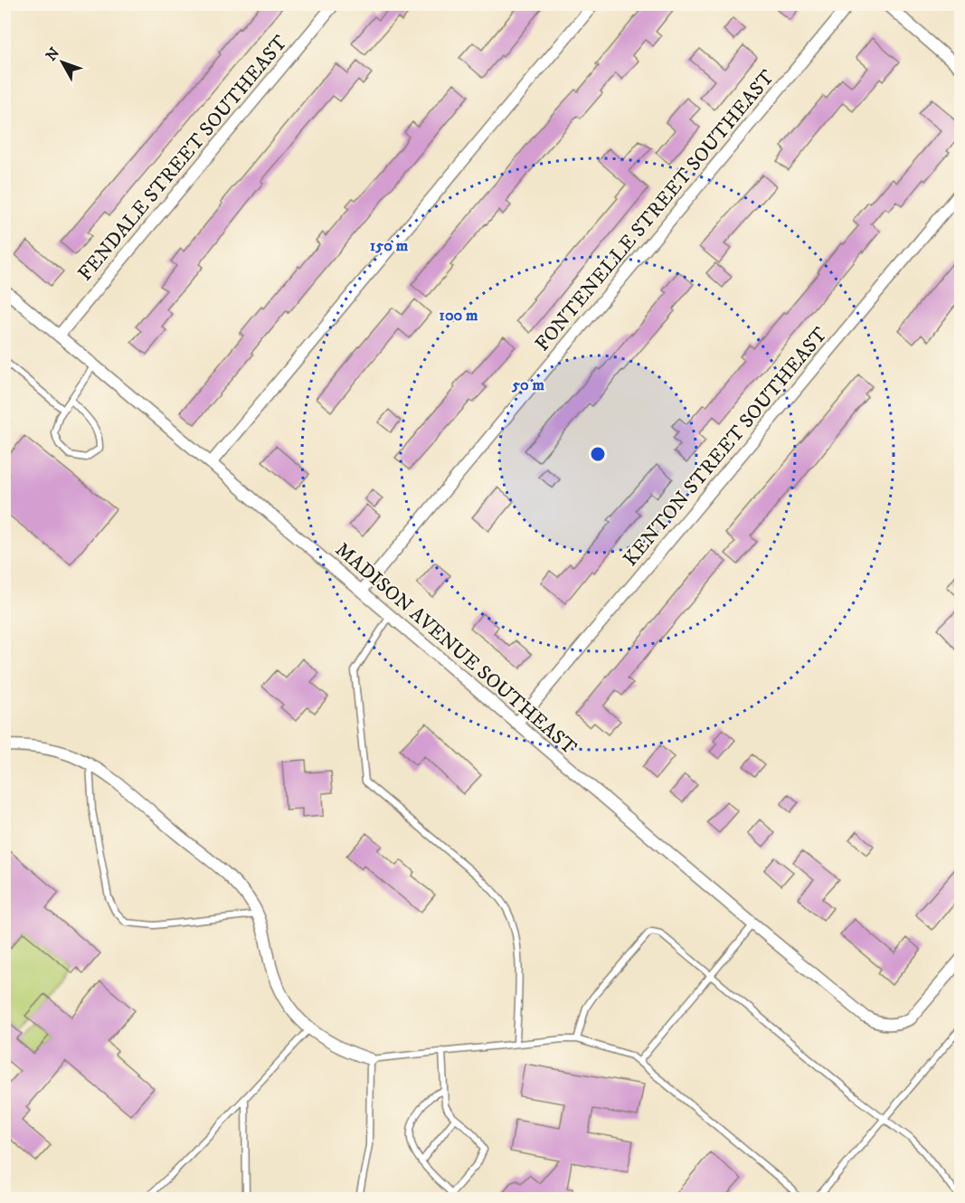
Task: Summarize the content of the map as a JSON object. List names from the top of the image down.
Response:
{
  "streets": {
    "street": [
      "FENDALE STREET SOUTHEAST",
      "FONTENELLE STREET SOUTHEAST",
      "KENTON STREET SOUTHEAST",
      "MADISON AVENUE SOUTHEAST"
    ]
  },
  "crossings": [
    ["FENDALE STREET SOUTHEAST", "MADISON AVENUE SOUTHEAST"],
    ["FONTENELLE STREET SOUTHEAST", "MADISON AVENUE SOUTHEAST"],
    ["KENTON STREET SOUTHEAST", "MADISON AVENUE SOUTHEAST"]
  ],
  "north": "top left",
  "rings": ["150 m", "100 m", "50 m"]
}
